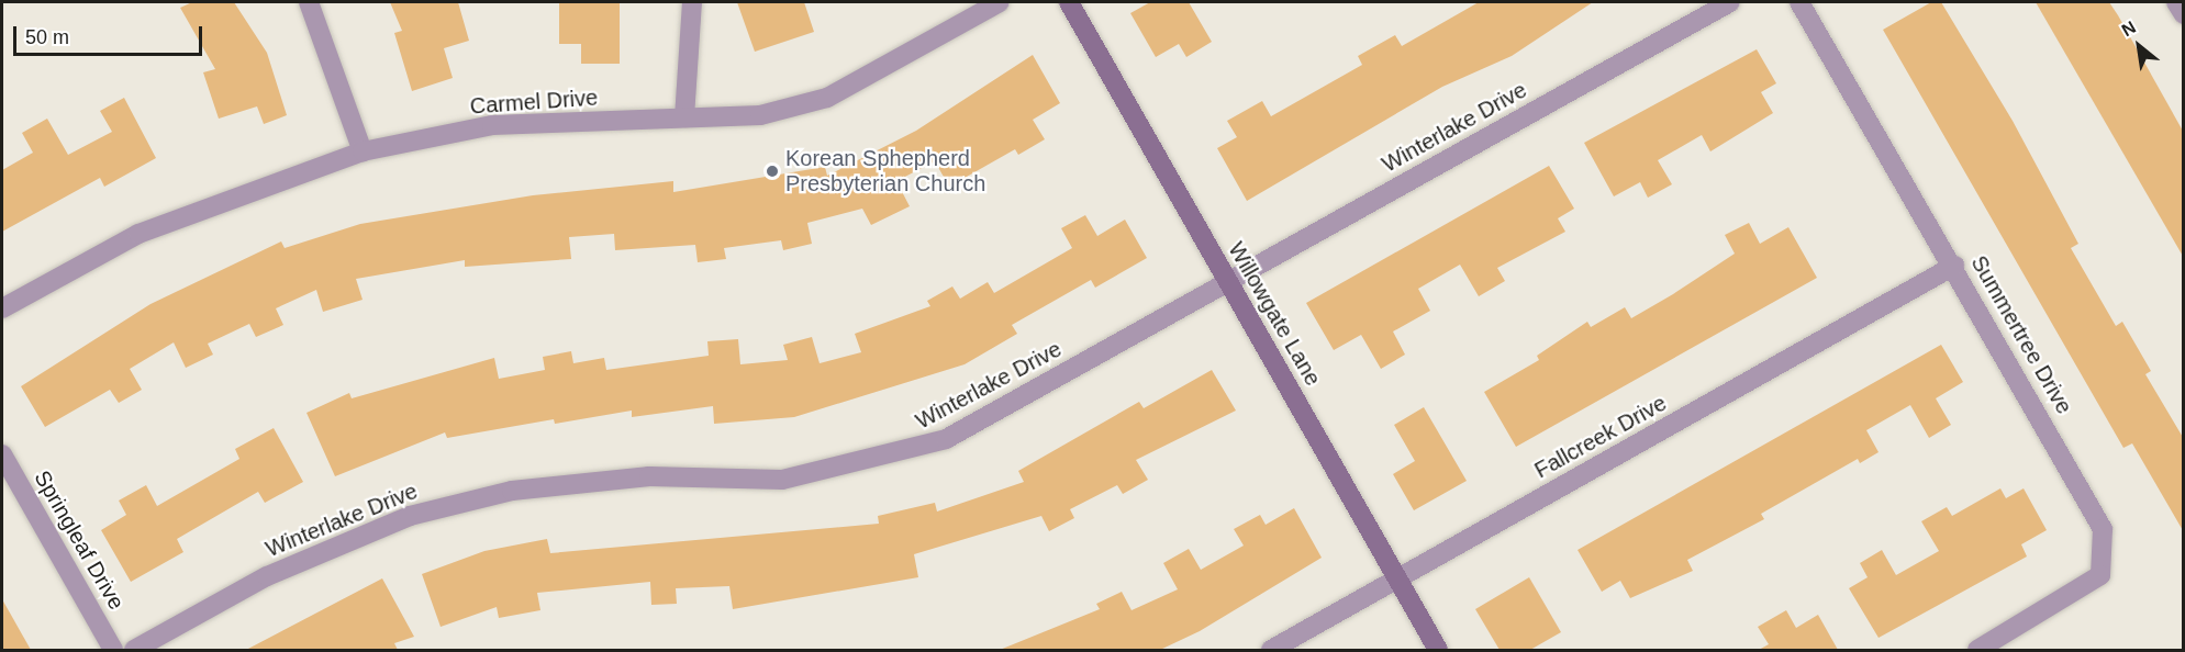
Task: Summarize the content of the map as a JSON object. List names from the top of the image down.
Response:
{
  "streets": {
    "street": [
      "Carmel Drive",
      "Winterlake Drive",
      "Willowgate Lane",
      "Summertree Drive",
      "Fallcreek Drive",
      "Springleaf Drive"
    ]
  },
  "crossings": [
    ["Winterlake Drive", "Willowgate Lane"],
    ["Willowgate Lane", "Fallcreek Drive"],
    ["Summertree Drive", "Fallcreek Drive"]
  ],
  "places": ["Korean Sphepherd Presbyterian Church"],
  "scale_bar": "50 m",
  "north": "top left"
}
